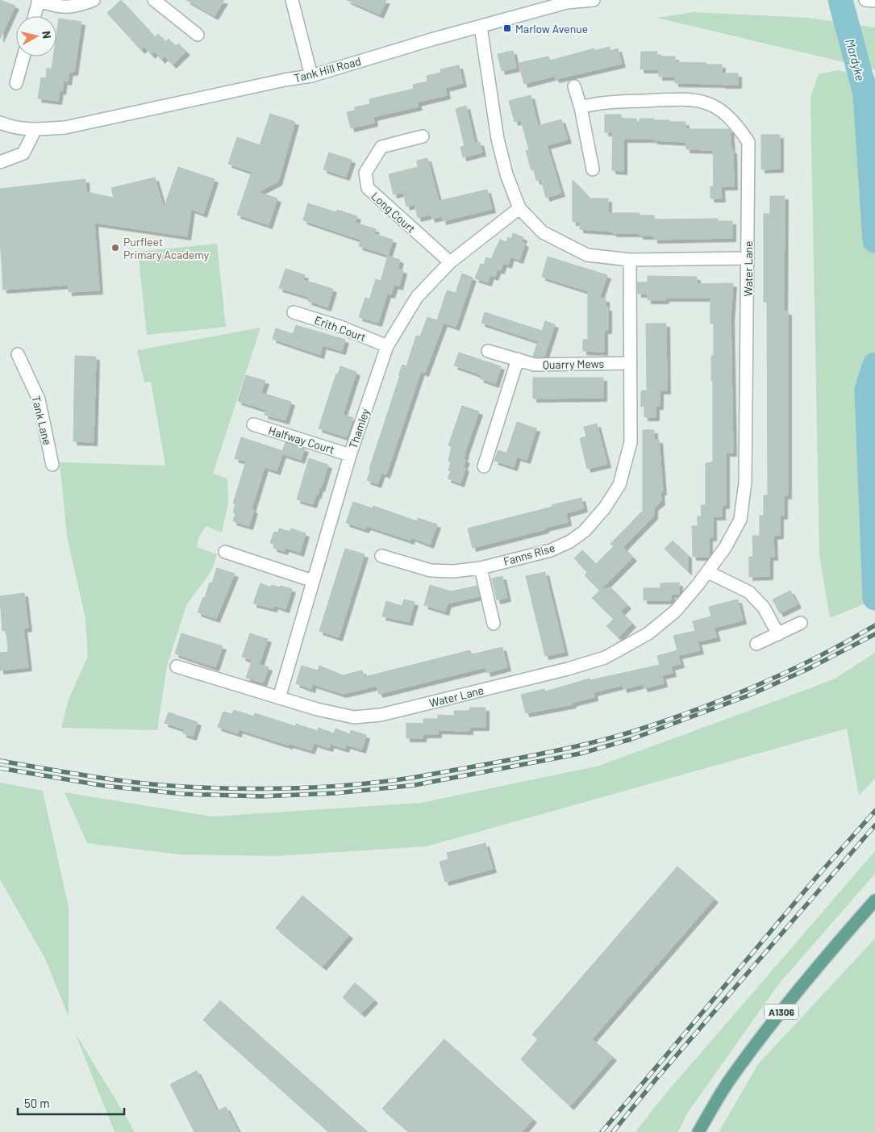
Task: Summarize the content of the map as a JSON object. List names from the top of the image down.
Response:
{
  "streets": {
    "main road": ["A1306"],
    "street": [
      "Tank Hill Road",
      "Long Court",
      "Water Lane",
      "Erith Court",
      "Quarry Mews",
      "Tank Lane",
      "Thamley",
      "Halfway Court",
      "Fanns Rise"
    ]
  },
  "crossings": [
    ["Long Court", "Thamley"],
    ["Water Lane", "Thamley"],
    ["Erith Court", "Thamley"],
    ["Quarry Mews", "Fanns Rise"],
    ["Thamley", "Halfway Court"]
  ],
  "water": ["Mardyke"],
  "places": {
    "transit": ["Marlow Avenue"],
    "other": ["Purfleet Primary Academy"]
  },
  "scale_bar": "50 m",
  "north": "right"
}
